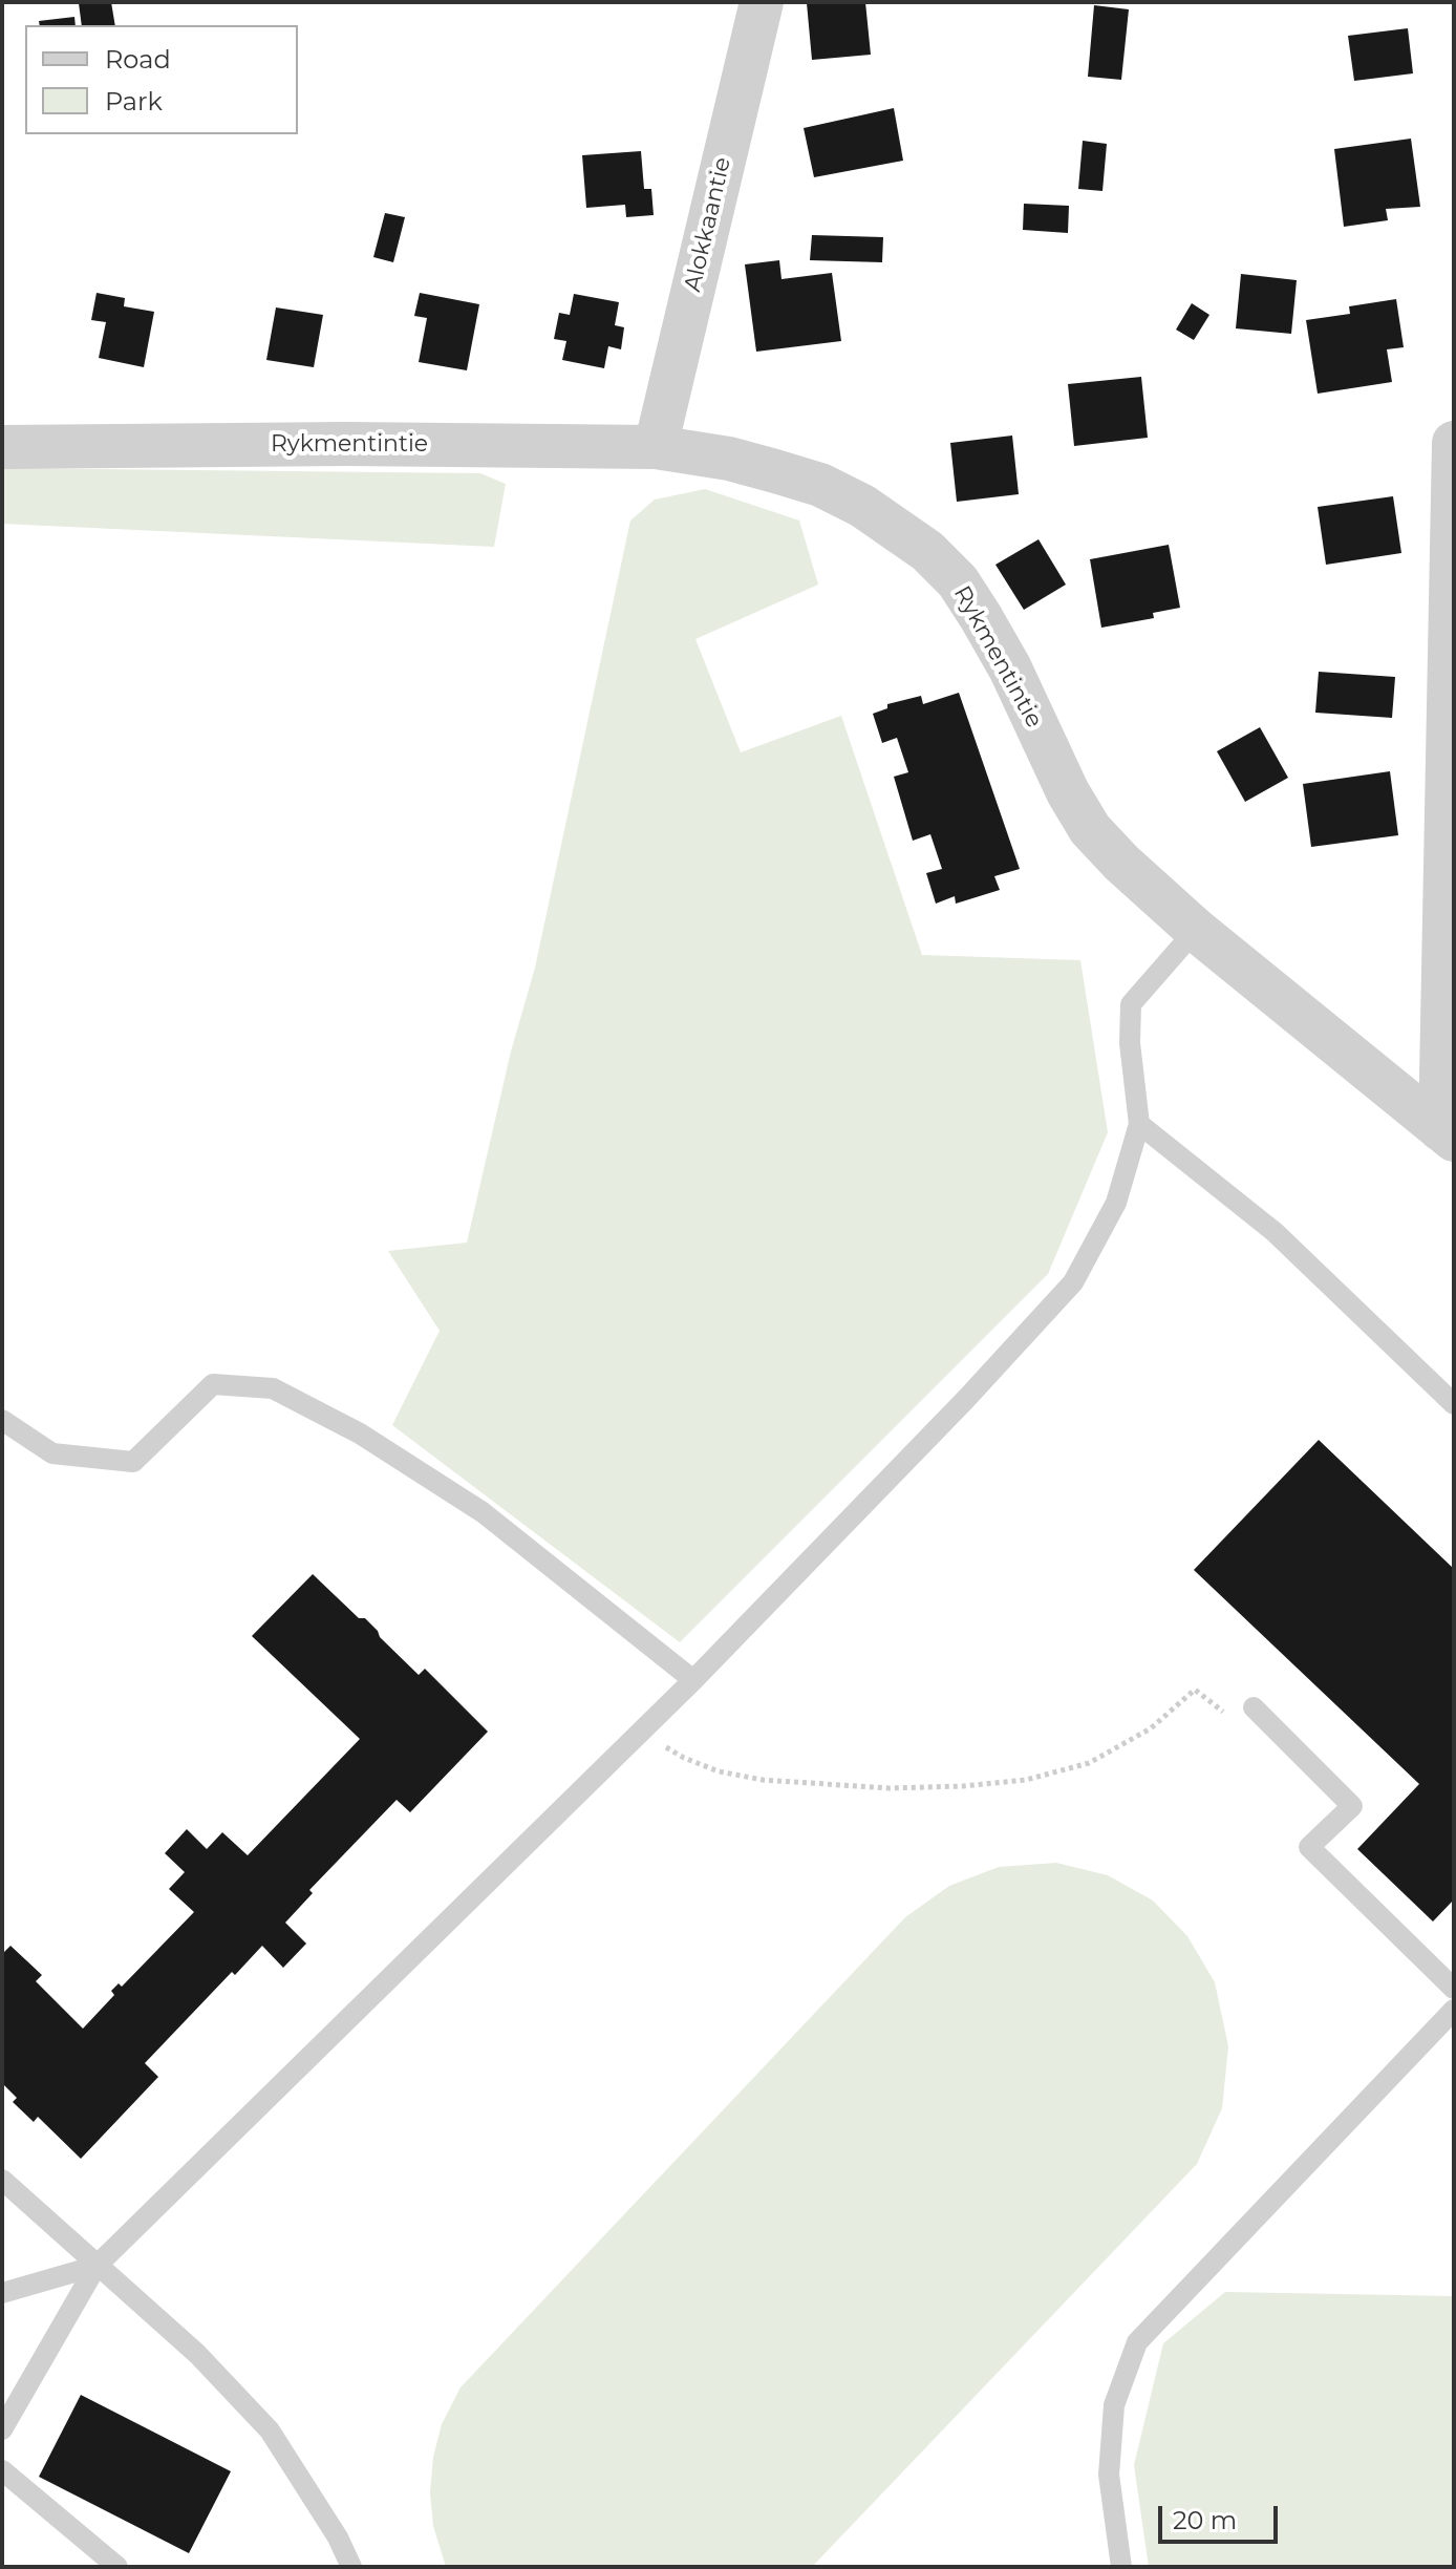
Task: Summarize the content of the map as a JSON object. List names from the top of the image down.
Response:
{
  "streets": {
    "street": ["Alokkaantie", "Rykmentintie"]
  },
  "crossings": [
    ["Alokkaantie", "Rykmentintie"]
  ],
  "legend": ["Road", "Park"],
  "scale_bar": "20 m"
}
